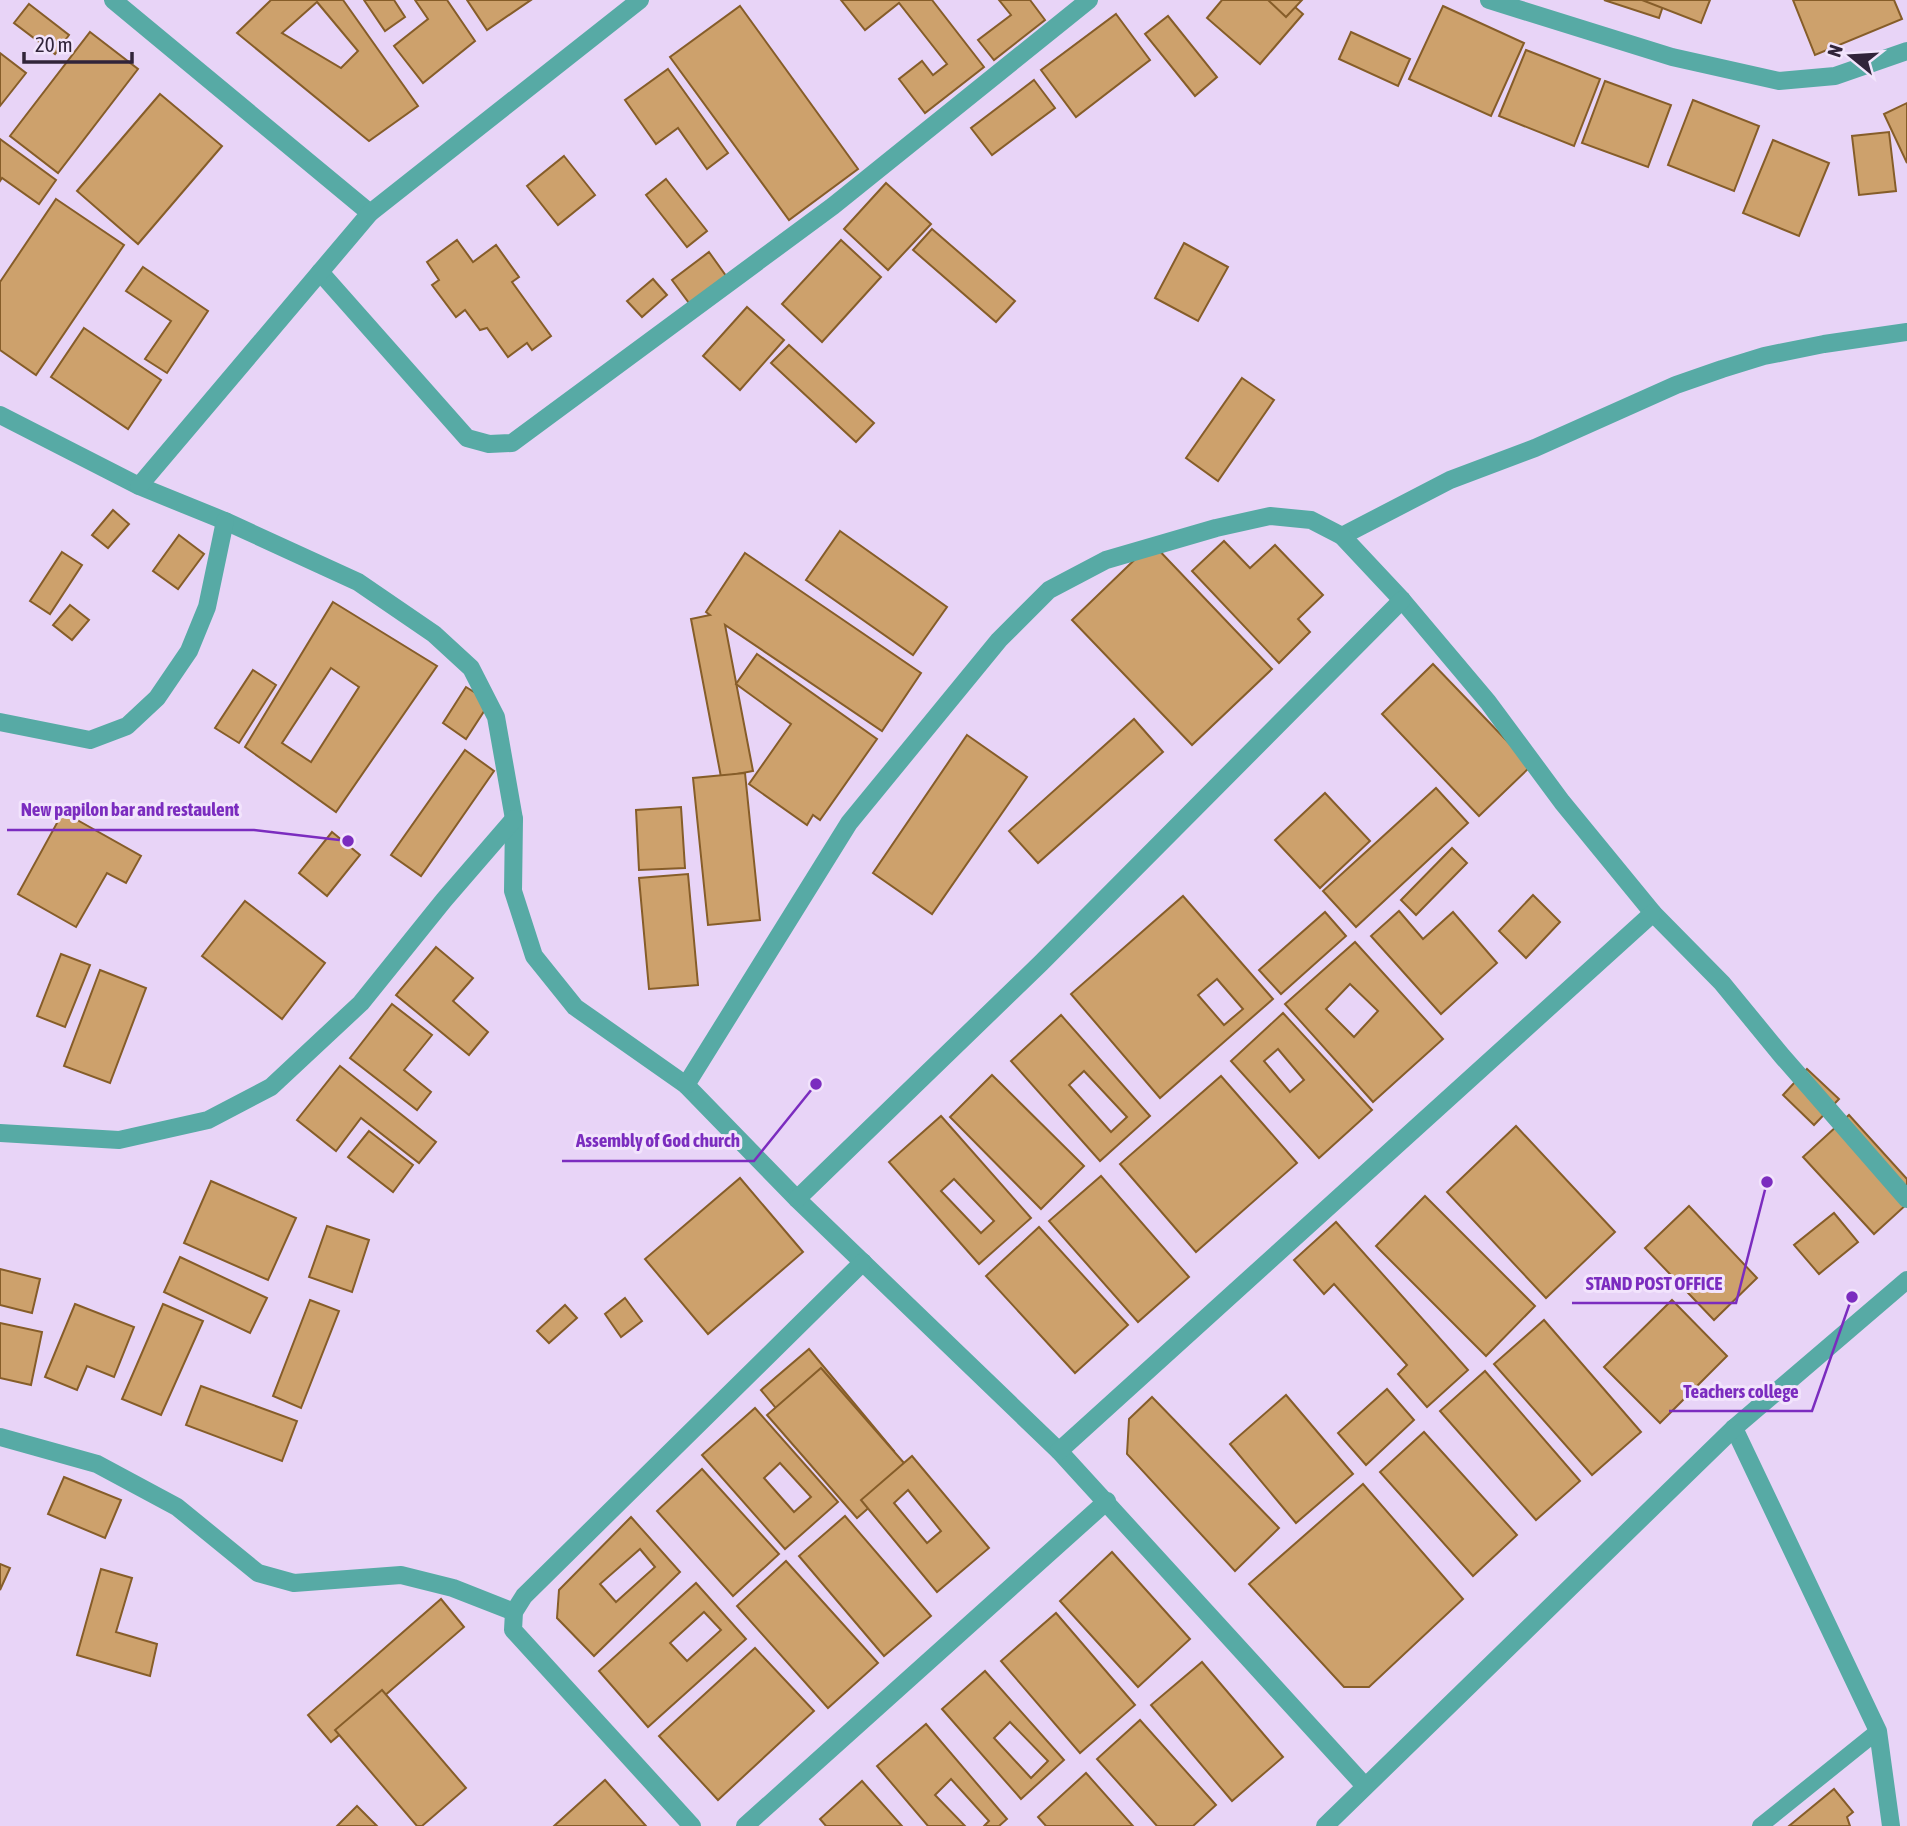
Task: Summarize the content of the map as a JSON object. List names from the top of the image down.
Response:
{
  "places": [
    "New papilon bar and restaulent",
    "Assembly of God church",
    "STAND POST OFFICE",
    "Teachers college"
  ],
  "scale_bar": "20 m",
  "north": "left"
}
